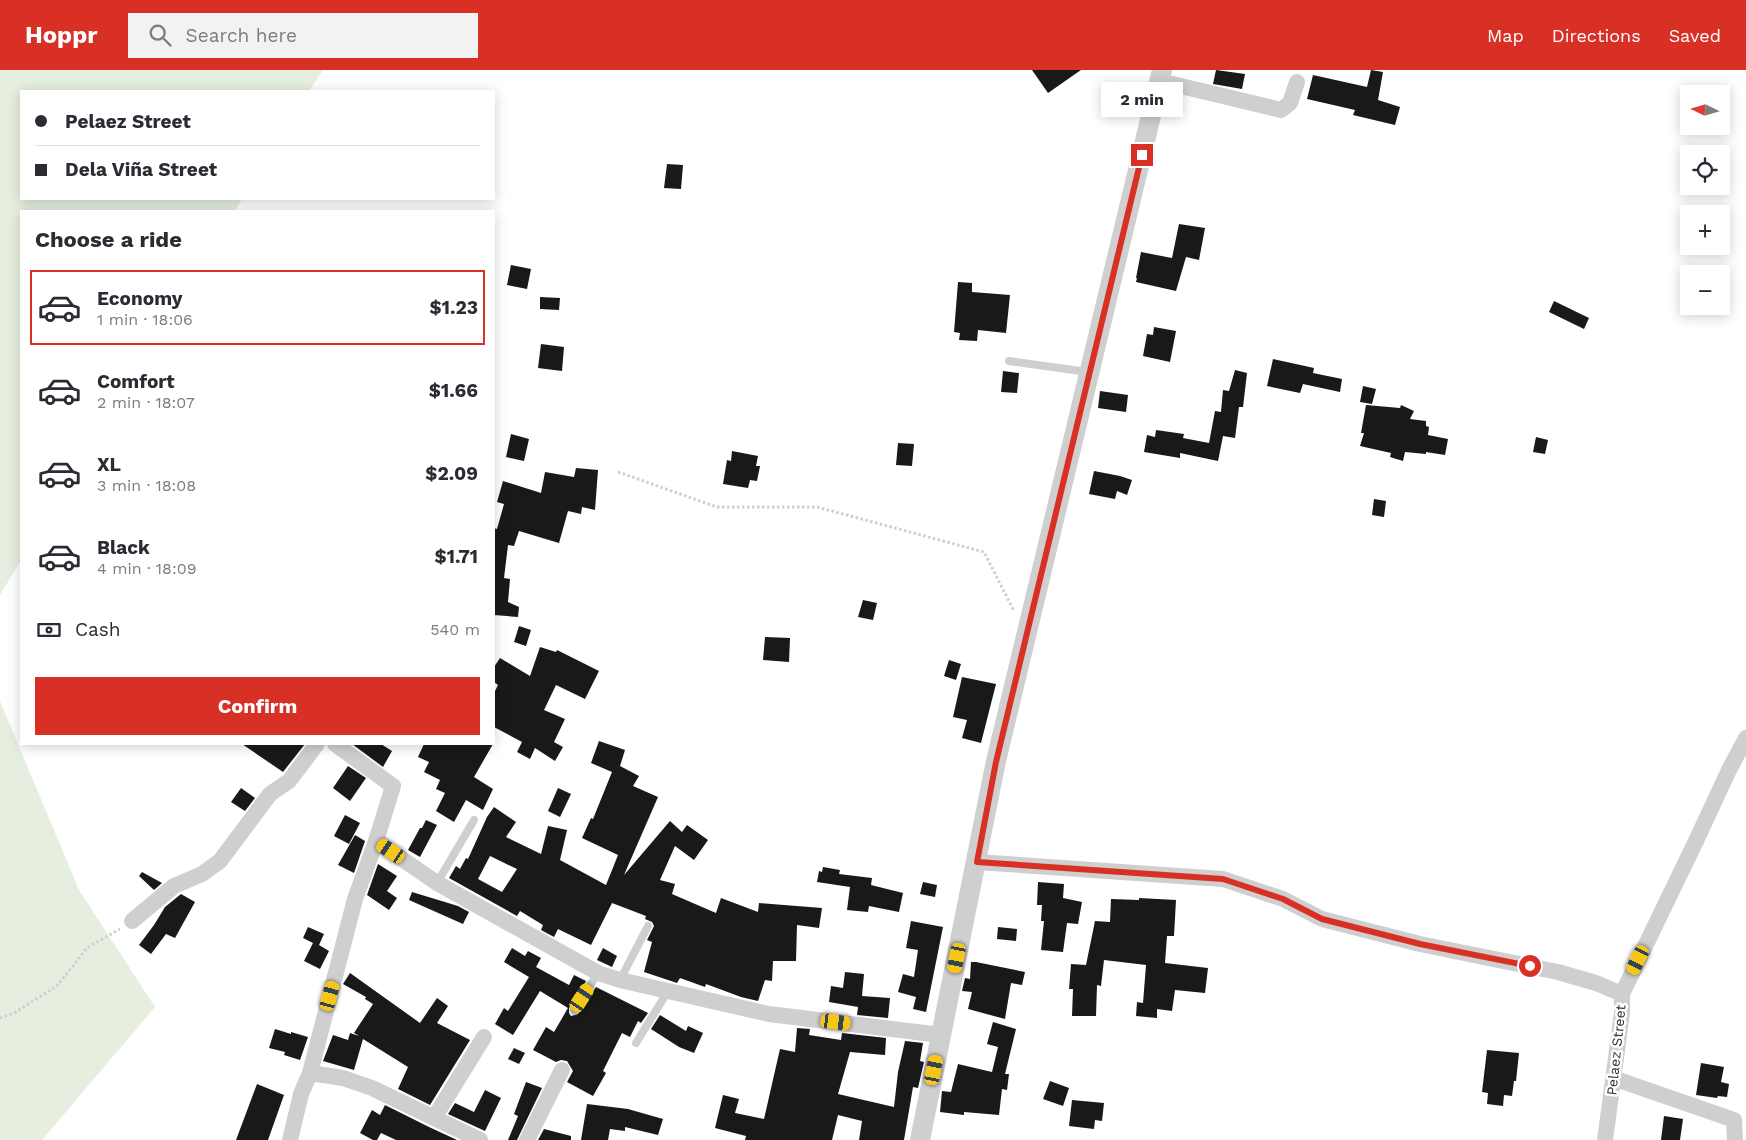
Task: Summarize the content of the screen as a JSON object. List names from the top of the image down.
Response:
{
  "streets": {
    "street": ["Pelaez Street"]
  },
  "north": "left",
  "page": {
    "header": "Hoppr",
    "search": "Search here",
    "nav": ["Map", "Directions", "Saved"],
    "bubble": "2 min",
    "map_buttons": ["+", "−"],
    "banner": ["Pelaez Street", "Dela Viña Street"],
    "heading": "Choose a ride",
    "list": [
      {
        "name": "Economy",
        "note": "1 min · 18:06",
        "value": "$1.23"
      },
      {
        "name": "Comfort",
        "note": "2 min · 18:07",
        "value": "$1.66"
      },
      {
        "name": "XL",
        "note": "3 min · 18:08",
        "value": "$2.09"
      },
      {
        "name": "Black",
        "note": "4 min · 18:09",
        "value": "$1.71"
      }
    ],
    "pay": ["Cash", "540 m"],
    "buttons": "Confirm"
  }
}
